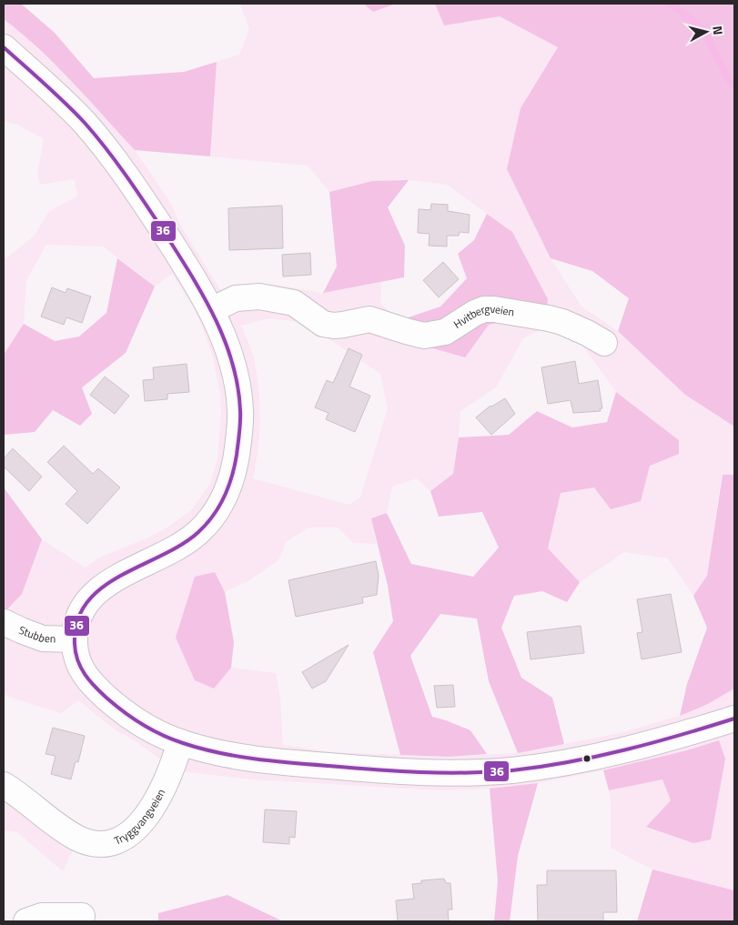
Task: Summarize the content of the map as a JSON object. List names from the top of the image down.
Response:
{
  "streets": {
    "main road": ["Hvitbergveien", "Stubben", "Tryggvangveien"]
  },
  "lines": ["transit line 36"],
  "north": "right"
}
